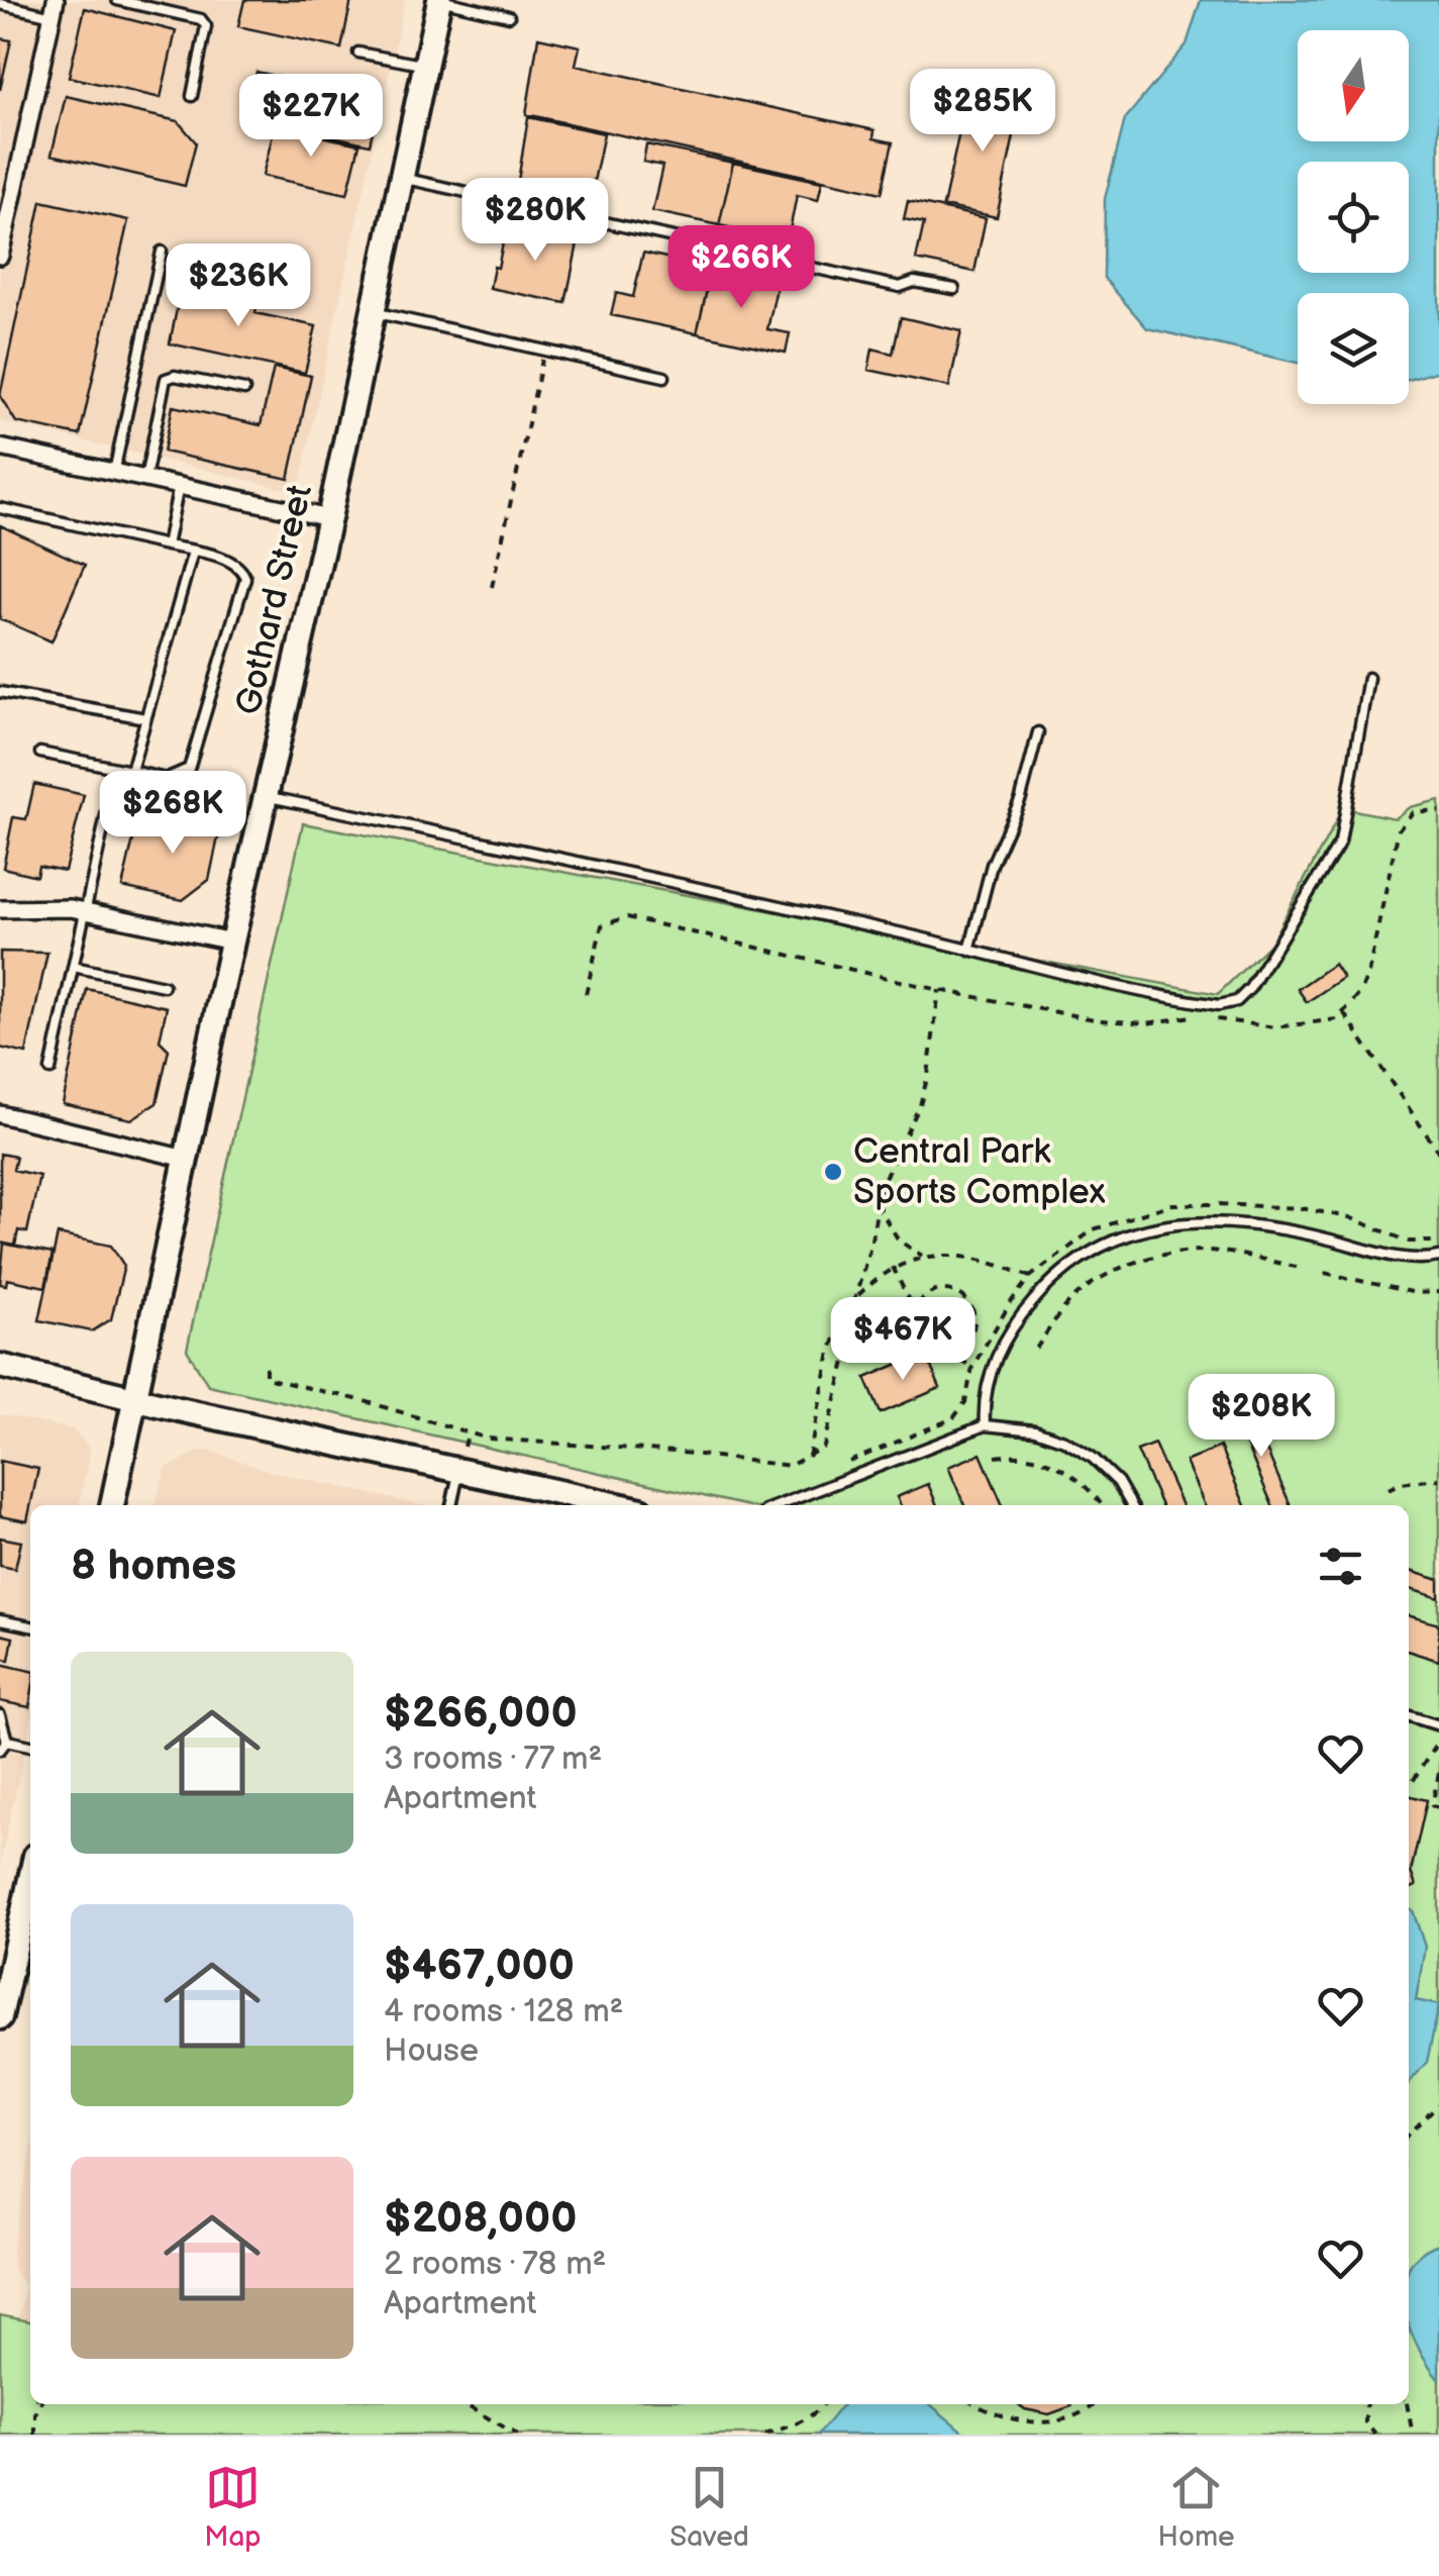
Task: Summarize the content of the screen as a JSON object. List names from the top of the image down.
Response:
{
  "streets": {
    "street": ["Gothard Street"]
  },
  "places": ["Central Park Sports Complex"],
  "north": "bottom",
  "page": {
    "price": [
      "$285K",
      "$227K",
      "$280K",
      "$266K",
      "$236K",
      "$268K",
      "$467K",
      "$208K"
    ],
    "heading": "8 homes",
    "list": [
      {
        "name": "$266,000",
        "note": "3 rooms · 77 m² · Apartment"
      },
      {
        "name": "$467,000",
        "note": "4 rooms · 128 m² · House"
      },
      {
        "name": "$208,000",
        "note": "2 rooms · 78 m² · Apartment"
      }
    ],
    "tabs": ["Map", "Saved", "Home"]
  }
}
